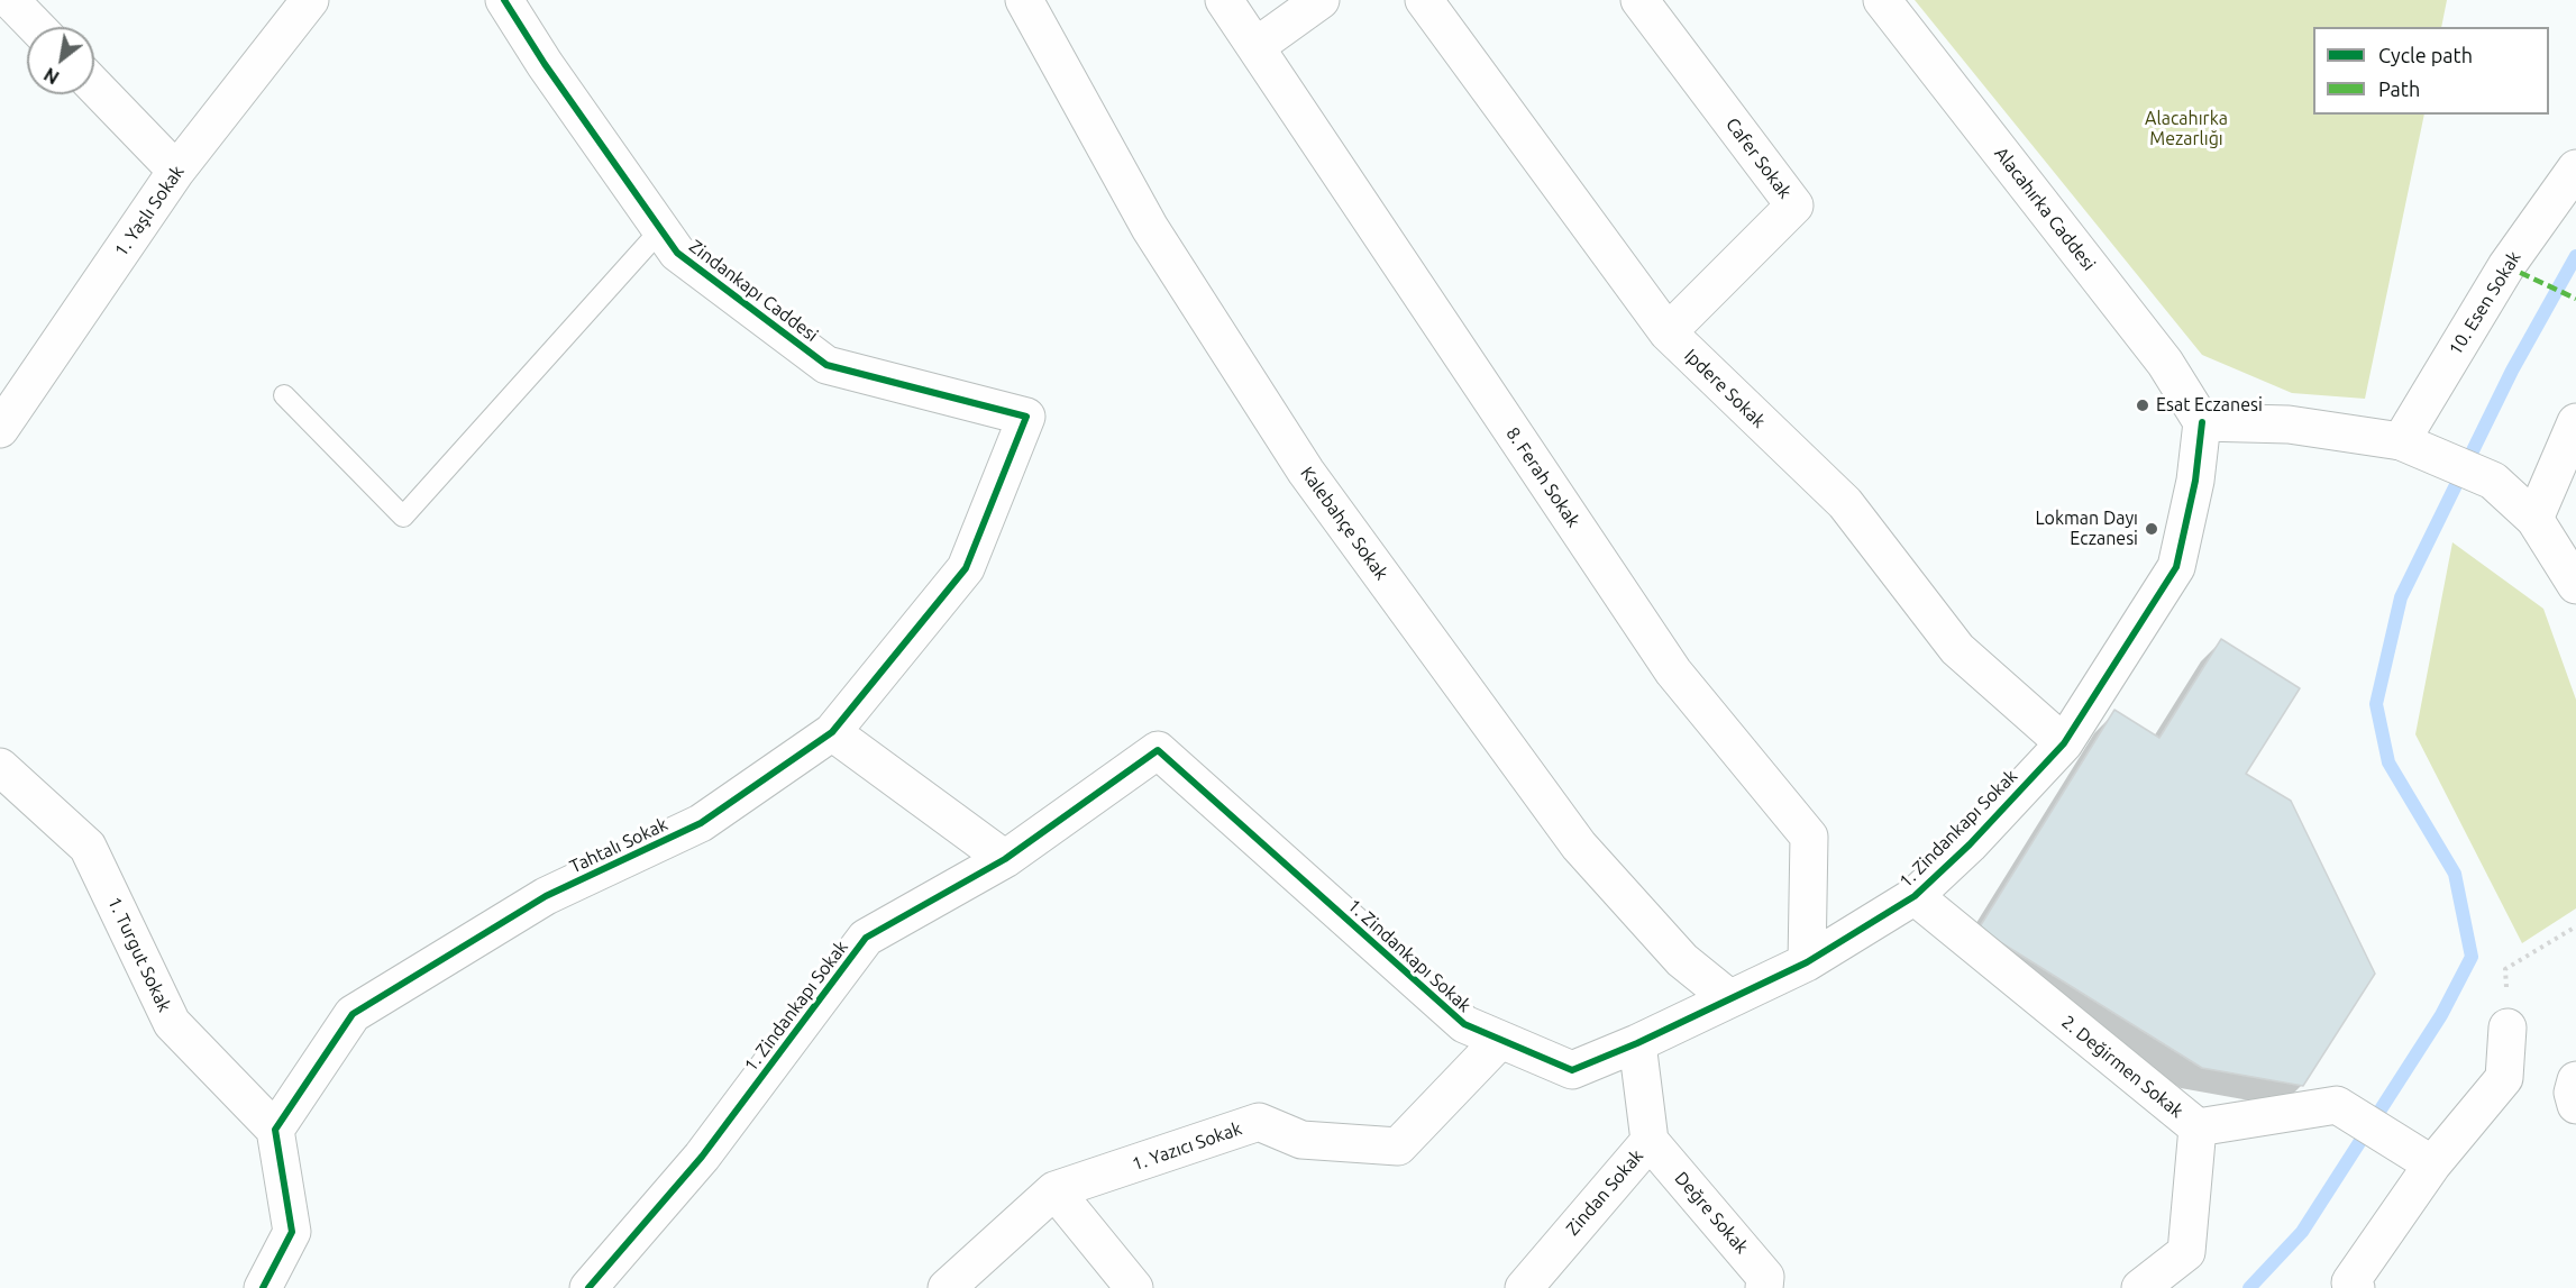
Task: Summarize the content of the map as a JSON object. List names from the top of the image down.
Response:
{
  "streets": {
    "street": [
      "Cafer Sokak",
      "Alacahırka Caddesi",
      "1. Yaşlı Sokak",
      "Zindankapı Caddesi",
      "10. Esen Sokak",
      "Ipdere Sokak",
      "8. Ferah Sokak",
      "Kalebahçe Sokak",
      "1. Zindankapı Sokak",
      "Tahtalı Sokak",
      "1. Turgut Sokak",
      "2. Değirmen Sokak",
      "1. Yazıcı Sokak",
      "Zindan Sokak",
      "Değre Sokak"
    ]
  },
  "crossings": [
    ["Cafer Sokak", "Ipdere Sokak"],
    ["Alacahırka Caddesi", "1. Zindankapı Sokak"],
    ["Zindankapı Caddesi", "Tahtalı Sokak"],
    ["Ipdere Sokak", "1. Zindankapı Sokak"],
    ["8. Ferah Sokak", "1. Zindankapı Sokak"],
    ["Kalebahçe Sokak", "1. Zindankapı Sokak"],
    ["1. Zindankapı Sokak", "2. Değirmen Sokak"],
    ["1. Zindankapı Sokak", "1. Yazıcı Sokak"],
    ["1. Zindankapı Sokak", "Zindan Sokak"],
    ["Tahtalı Sokak", "1. Turgut Sokak"],
    ["Zindan Sokak", "Değre Sokak"]
  ],
  "parks": ["Alacahırka Mezarlığı"],
  "places": ["Esat Eczanesi", "Lokman Dayı Eczanesi"],
  "legend": ["Cycle path", "Path"],
  "north": "bottom left"
}
